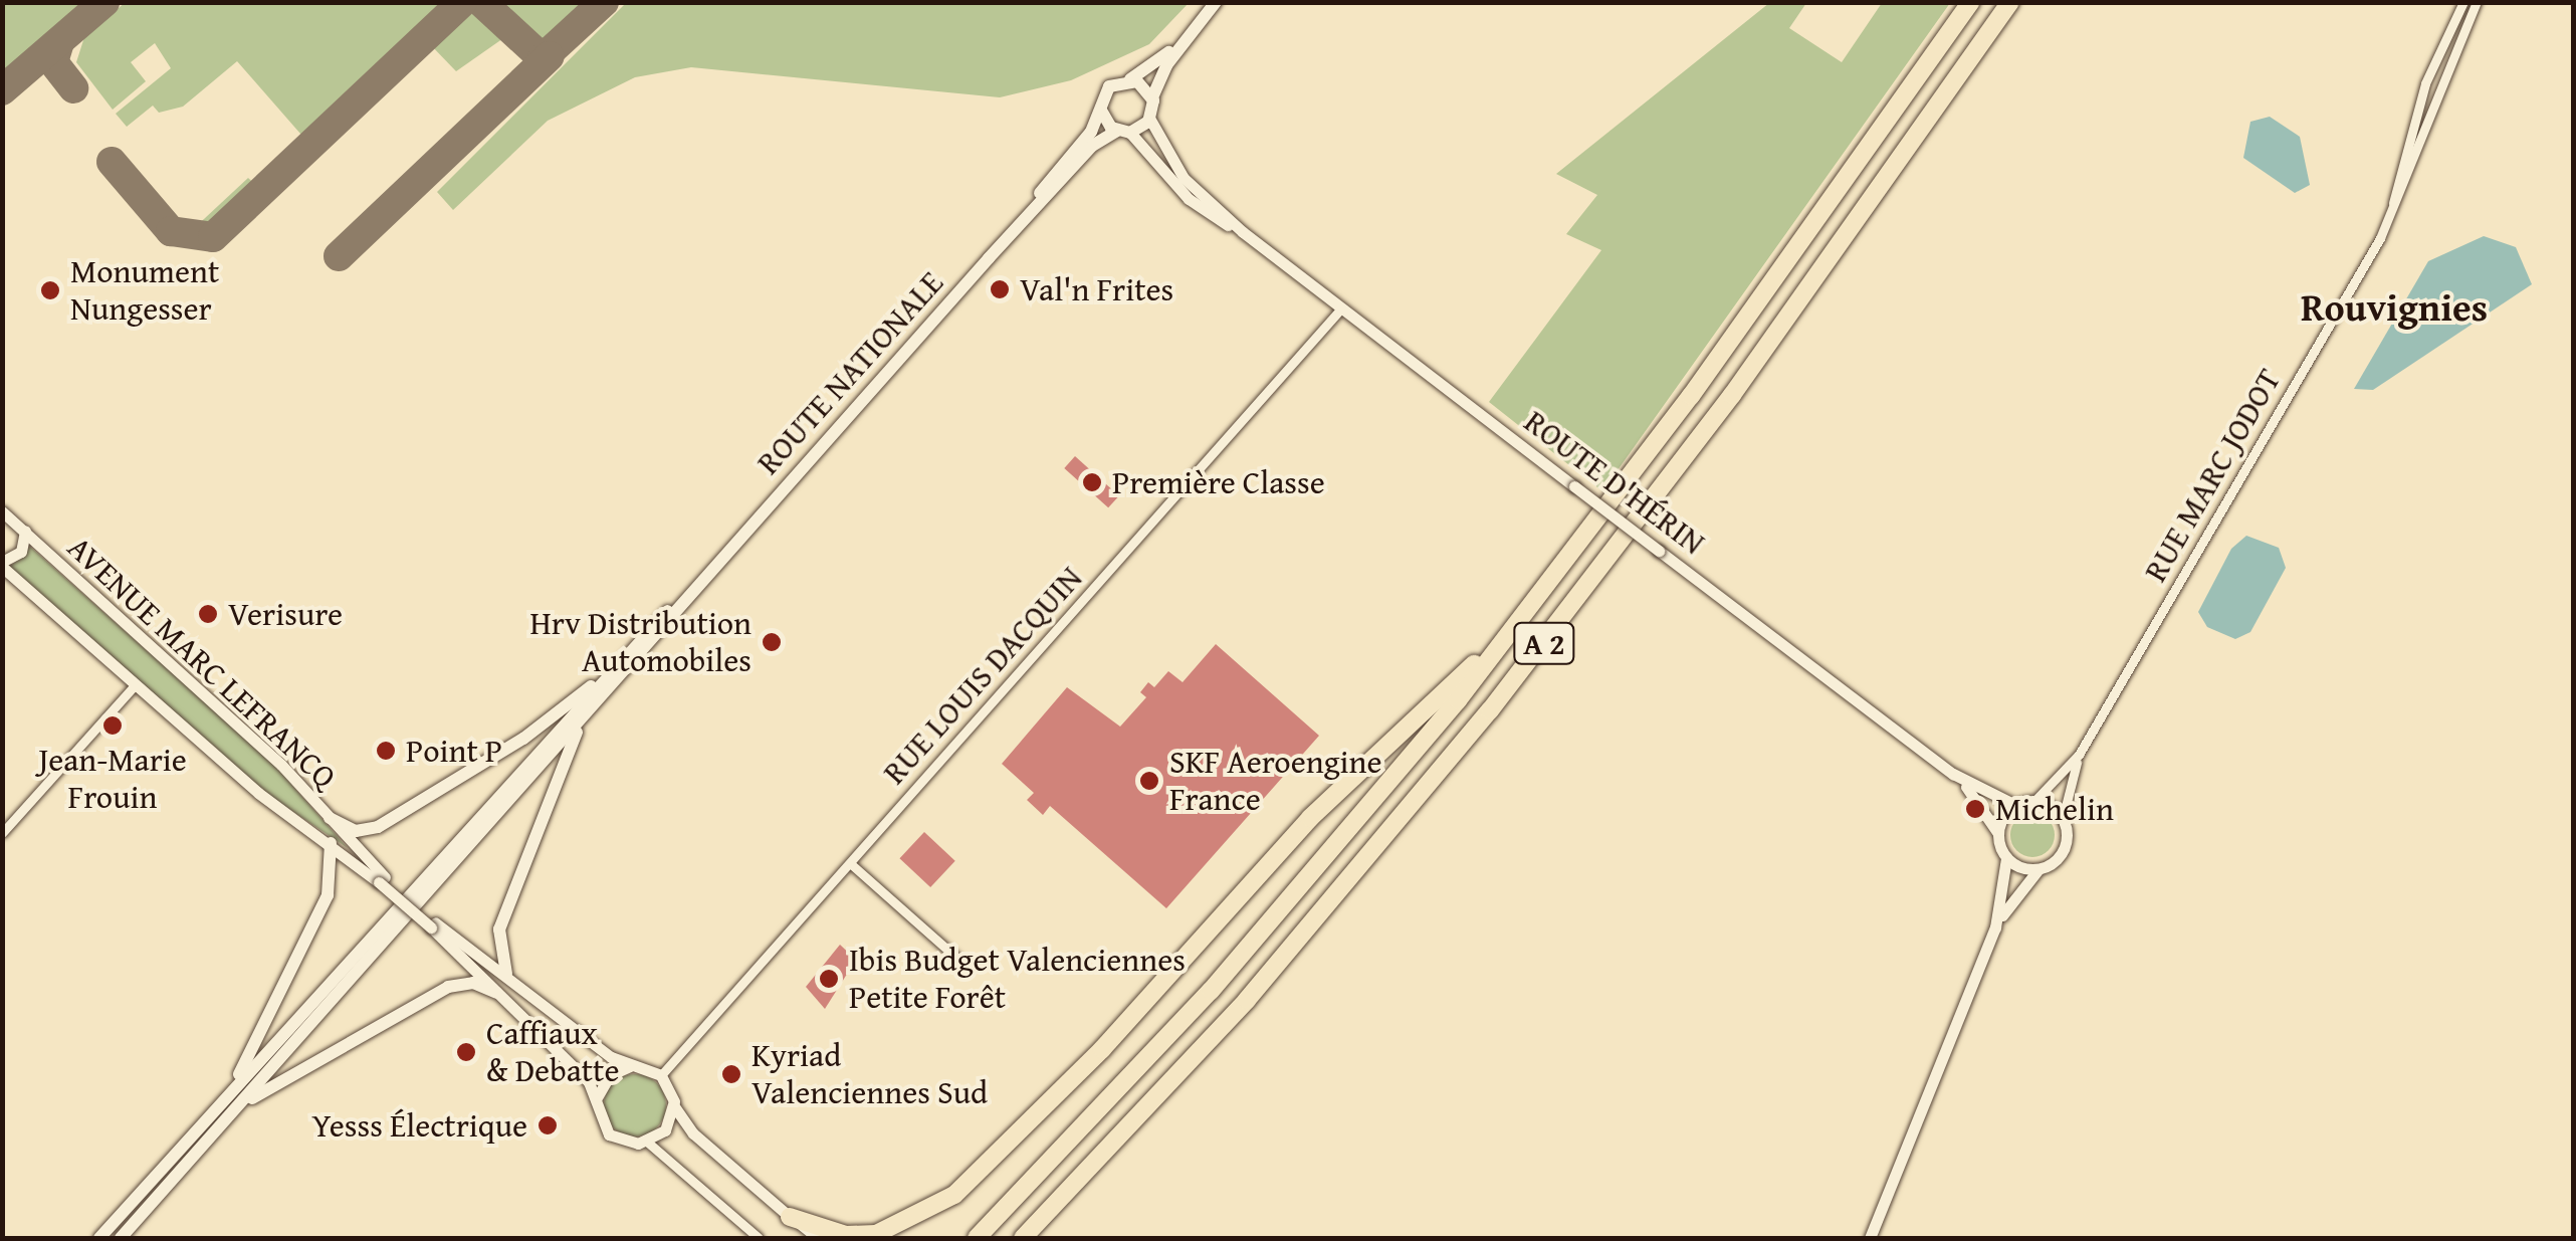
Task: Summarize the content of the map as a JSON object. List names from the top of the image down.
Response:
{
  "streets": {
    "highway": ["A 2"],
    "main road": ["ROUTE NATIONALE"],
    "street": [
      "RUE MARC JODOT",
      "ROUTE D'HÉRIN",
      "AVENUE MARC LEFRANCQ",
      "RUE LOUIS DACQUIN"
    ]
  },
  "crossings": [
    ["ROUTE NATIONALE", "ROUTE D'HÉRIN"],
    ["RUE MARC JODOT", "ROUTE D'HÉRIN"],
    ["ROUTE D'HÉRIN", "RUE LOUIS DACQUIN"]
  ],
  "districts": ["Rouvignies"],
  "places": [
    "Val'n Frites",
    "Monument Nungesser",
    "Première Classe",
    "Verisure",
    "Hrv Distribution Automobiles",
    "Jean-Marie Frouin",
    "Point P",
    "SKF Aeroengine France",
    "Michelin",
    "Ibis Budget Valenciennes Petite Forêt",
    "Caffiaux & Debatte",
    "Kyriad Valenciennes Sud",
    "Yesss Électrique"
  ]
}
